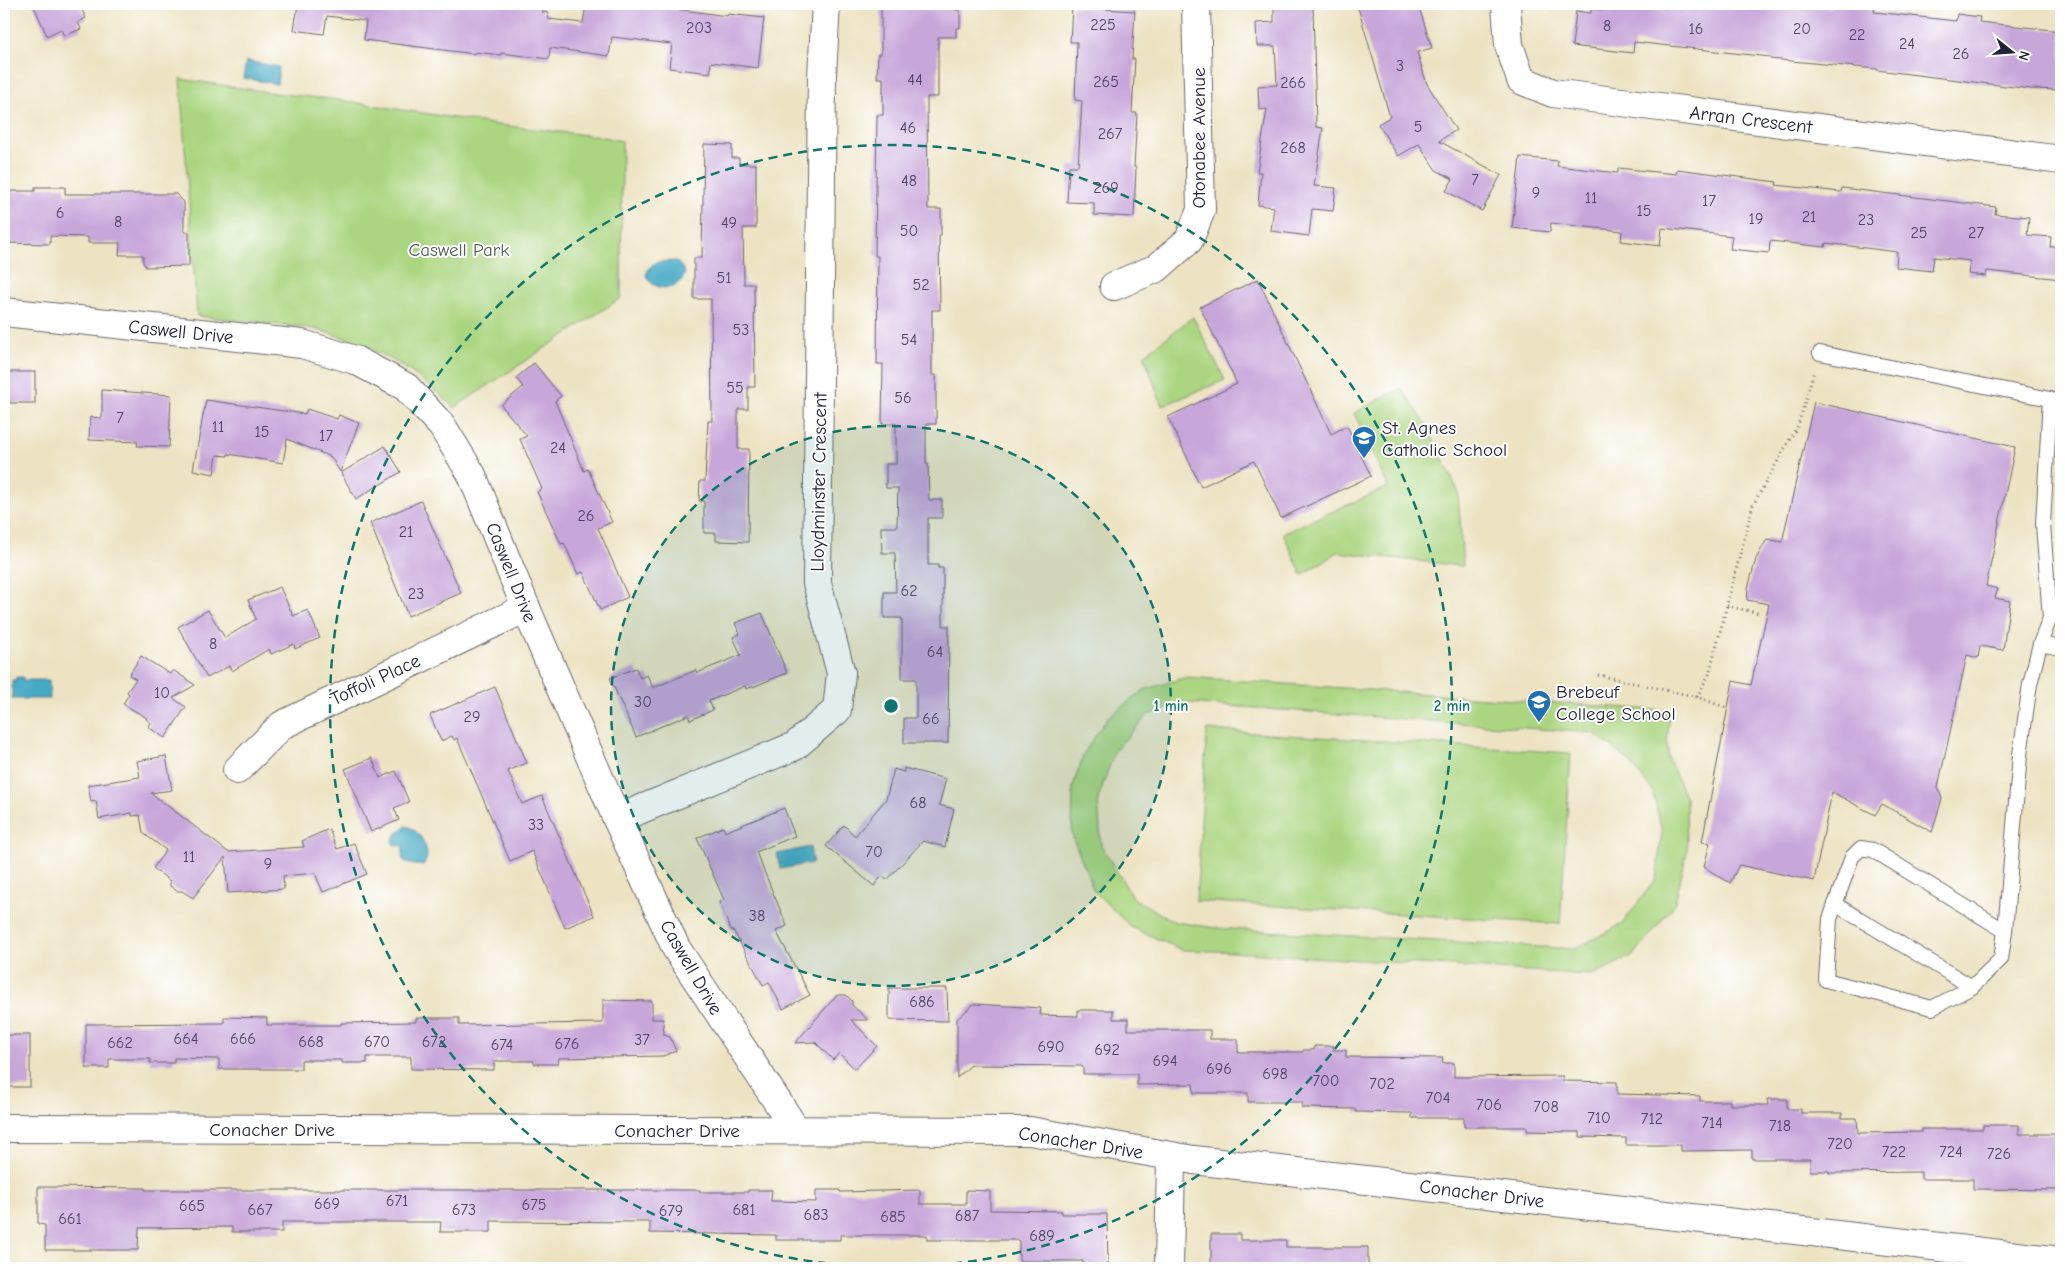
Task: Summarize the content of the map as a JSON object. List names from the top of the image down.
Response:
{
  "streets": {
    "street": [
      "Arran Crescent",
      "Otonabee Avenue",
      "Caswell Drive",
      "Lloydminster Crescent",
      "Toffoli Place",
      "Conacher Drive"
    ]
  },
  "crossings": [
    ["Caswell Drive", "Lloydminster Crescent"],
    ["Caswell Drive", "Toffoli Place"],
    ["Caswell Drive", "Conacher Drive"]
  ],
  "parks": ["Caswell Park"],
  "places": {
    "school or university": ["St. Agnes Catholic School", "Brebeuf College School"]
  },
  "house_numbers": [
    "225",
    "8",
    "203",
    "16",
    "20",
    "22",
    "24",
    "26",
    "3",
    "44",
    "265",
    "266",
    "5",
    "46",
    "267",
    "268",
    "7",
    "48",
    "269",
    "9",
    "11",
    "17",
    "15",
    "6",
    "21",
    "19",
    "23",
    "8",
    "49",
    "50",
    "25",
    "27",
    "51",
    "52",
    "53",
    "54",
    "55",
    "56",
    "7",
    "11",
    "15",
    "17",
    "24",
    "26",
    "21",
    "62",
    "23",
    "8",
    "64",
    "10",
    "30",
    "29",
    "66",
    "68",
    "33",
    "70",
    "11",
    "9",
    "38",
    "686",
    "664",
    "666",
    "37",
    "668",
    "670",
    "672",
    "662",
    "676",
    "674",
    "690",
    "692",
    "694",
    "696",
    "698",
    "700",
    "702",
    "704",
    "706",
    "708",
    "710",
    "712",
    "714",
    "718",
    "720",
    "722",
    "724",
    "726",
    "671",
    "669",
    "675",
    "665",
    "667",
    "673",
    "681",
    "679",
    "683",
    "687",
    "685",
    "661",
    "689"
  ],
  "north": "right",
  "rings": ["1 min", "2 min"]
}
